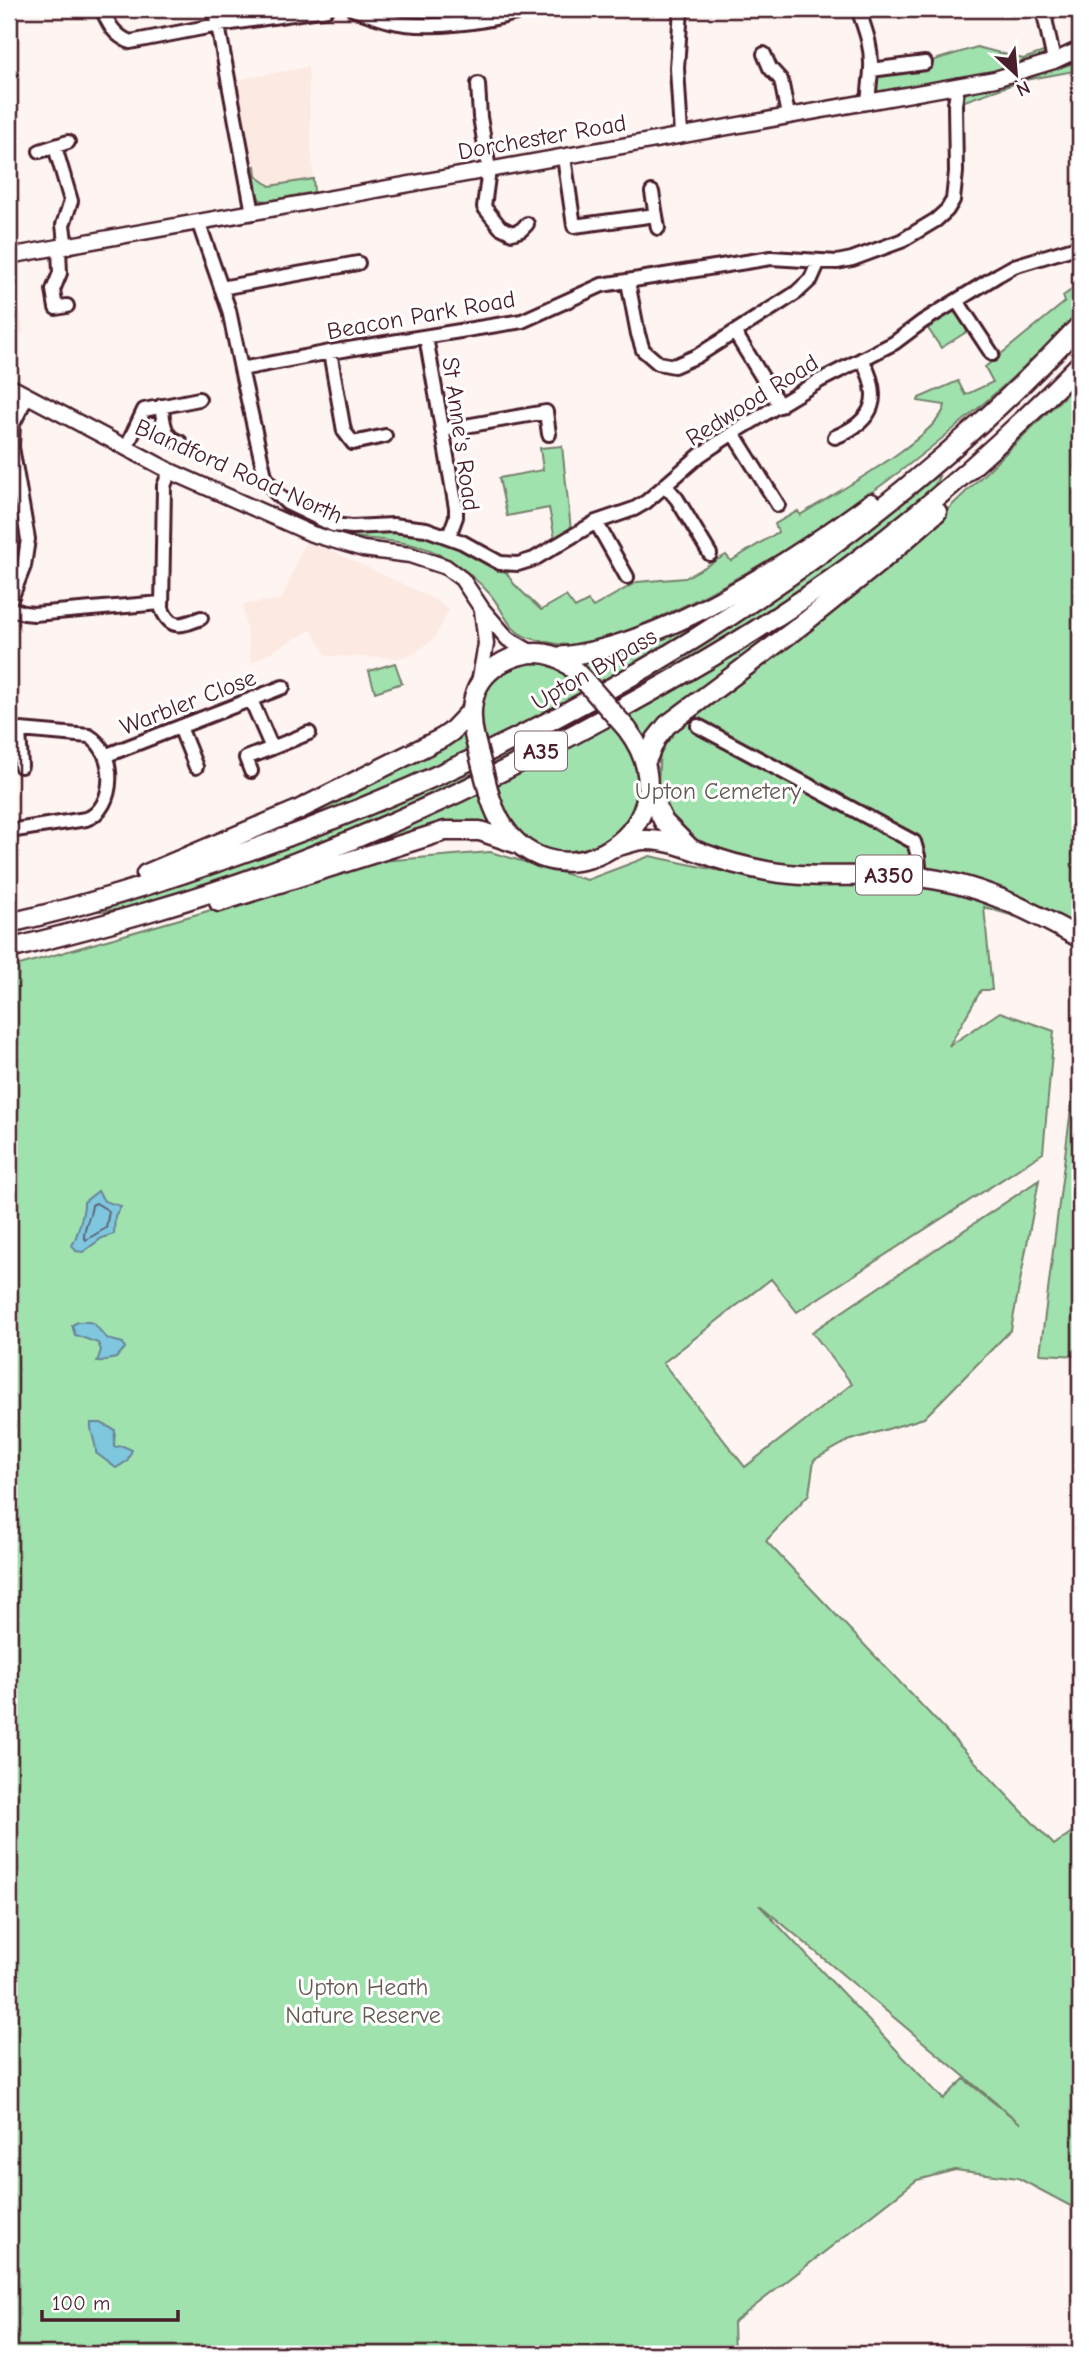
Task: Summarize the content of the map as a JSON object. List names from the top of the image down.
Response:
{
  "streets": {
    "highway": ["Upton Bypass", "A35", "A350"],
    "main road": ["Dorchester Road", "Blandford Road North"],
    "street": [
      "Beacon Park Road",
      "Redwood Road",
      "St Anne's Road",
      "Warbler Close"
    ]
  },
  "crossings": [
    ["Dorchester Road", "Beacon Park Road"],
    ["Beacon Park Road", "Redwood Road"],
    ["Beacon Park Road", "St Anne's Road"],
    ["Redwood Road", "St Anne's Road"],
    ["Blandford Road North", "A35"],
    ["Blandford Road North", "A350"],
    ["Upton Bypass", "A35"],
    ["A35", "A350"]
  ],
  "parks": ["Upton Cemetery", "Upton Heath Nature Reserve"],
  "scale_bar": "100 m",
  "north": "bottom right"
}
